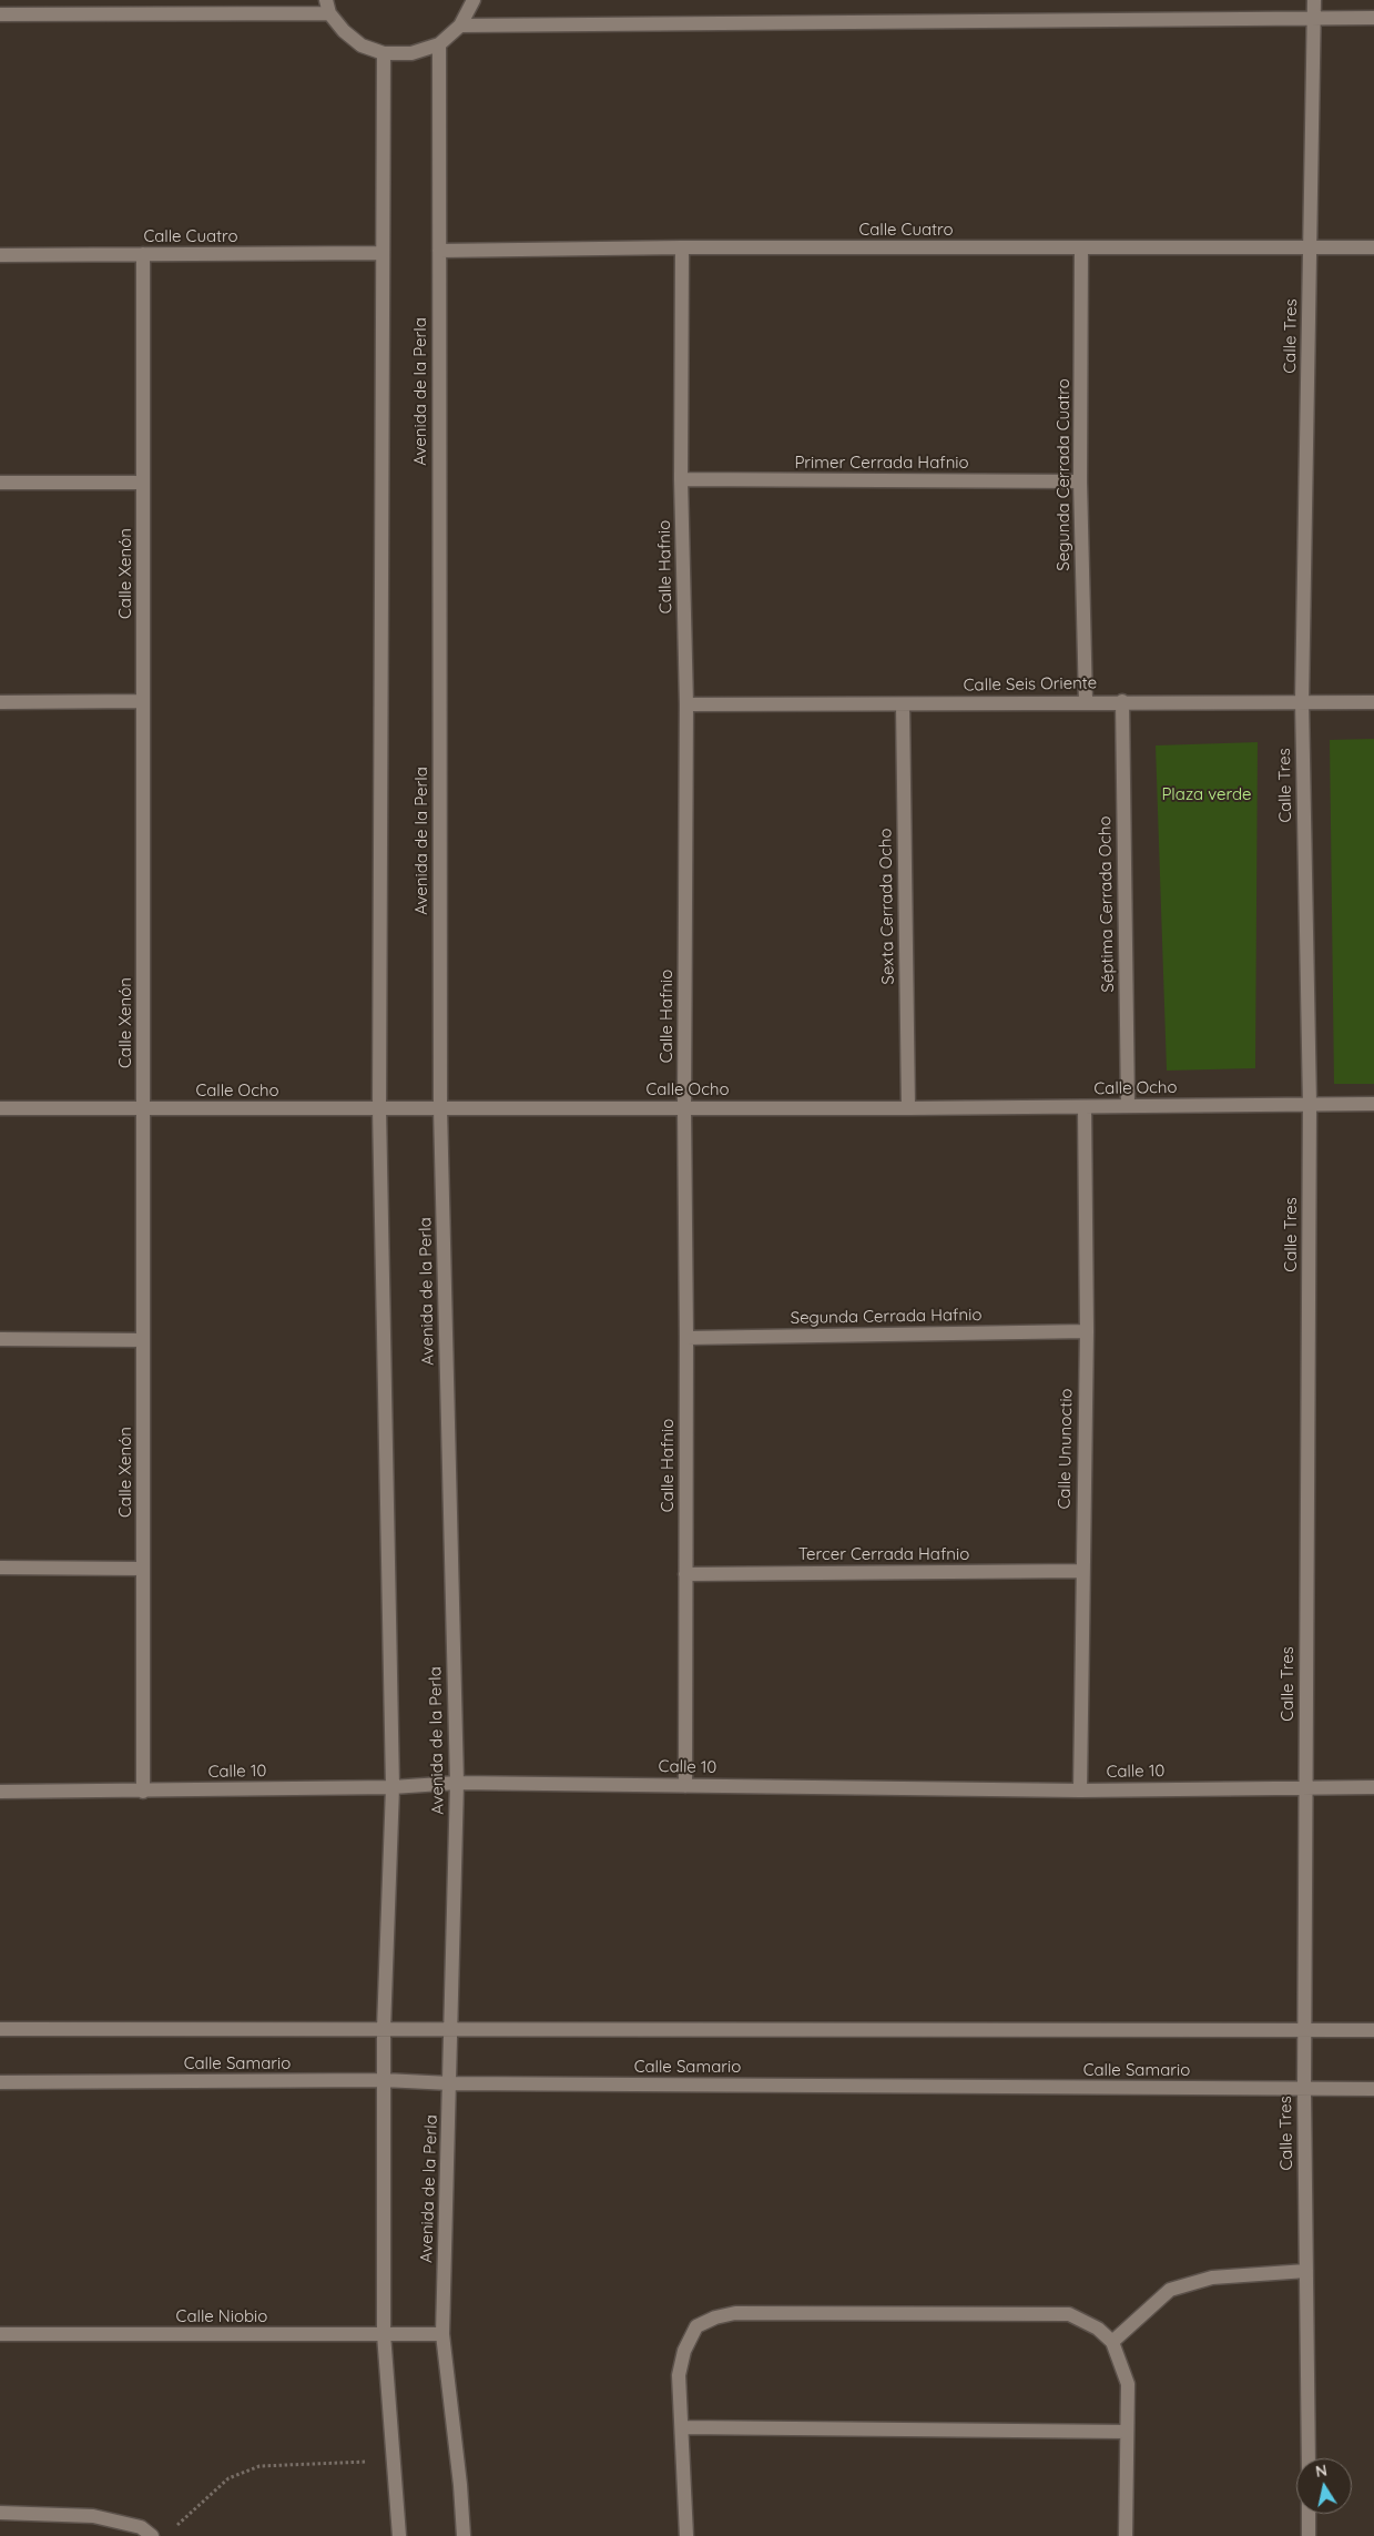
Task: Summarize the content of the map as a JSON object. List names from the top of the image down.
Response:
{
  "streets": {
    "street": [
      "Calle Cuatro",
      "Calle Tres",
      "Avenida de la Perla",
      "Primer Cerrada Hafnio",
      "Segunda Cerrada Cuatro",
      "Calle Hafnio",
      "Calle Xenón",
      "Calle Seis Oriente",
      "Séptima Cerrada Ocho",
      "Sexta Cerrada Ocho",
      "Calle Ocho",
      "Segunda Cerrada Hafnio",
      "Calle Ununoctio",
      "Tercer Cerrada Hafnio",
      "Calle 10",
      "Calle Samario",
      "Calle Niobio"
    ]
  },
  "crossings": [
    ["Calle Cuatro", "Calle Tres"],
    ["Calle Cuatro", "Avenida de la Perla"],
    ["Calle Cuatro", "Segunda Cerrada Cuatro"],
    ["Calle Cuatro", "Calle Hafnio"],
    ["Calle Cuatro", "Calle Xenón"],
    ["Calle Tres", "Calle Seis Oriente"],
    ["Calle Tres", "Calle Ocho"],
    ["Calle Tres", "Calle 10"],
    ["Calle Tres", "Calle Samario"],
    ["Avenida de la Perla", "Calle Ocho"],
    ["Avenida de la Perla", "Calle 10"],
    ["Avenida de la Perla", "Calle Samario"],
    ["Avenida de la Perla", "Calle Niobio"],
    ["Primer Cerrada Hafnio", "Segunda Cerrada Cuatro"],
    ["Primer Cerrada Hafnio", "Calle Hafnio"],
    ["Segunda Cerrada Cuatro", "Calle Seis Oriente"],
    ["Calle Hafnio", "Calle Seis Oriente"],
    ["Calle Hafnio", "Calle Ocho"],
    ["Calle Hafnio", "Segunda Cerrada Hafnio"],
    ["Calle Hafnio", "Tercer Cerrada Hafnio"],
    ["Calle Hafnio", "Calle 10"],
    ["Calle Xenón", "Calle Ocho"],
    ["Calle Xenón", "Calle 10"],
    ["Calle Seis Oriente", "Séptima Cerrada Ocho"],
    ["Calle Seis Oriente", "Sexta Cerrada Ocho"],
    ["Séptima Cerrada Ocho", "Calle Ocho"],
    ["Sexta Cerrada Ocho", "Calle Ocho"],
    ["Calle Ocho", "Calle Ununoctio"],
    ["Segunda Cerrada Hafnio", "Calle Ununoctio"],
    ["Calle Ununoctio", "Tercer Cerrada Hafnio"],
    ["Calle Ununoctio", "Calle 10"]
  ],
  "parks": ["Plaza verde"],
  "north": "top"
}
